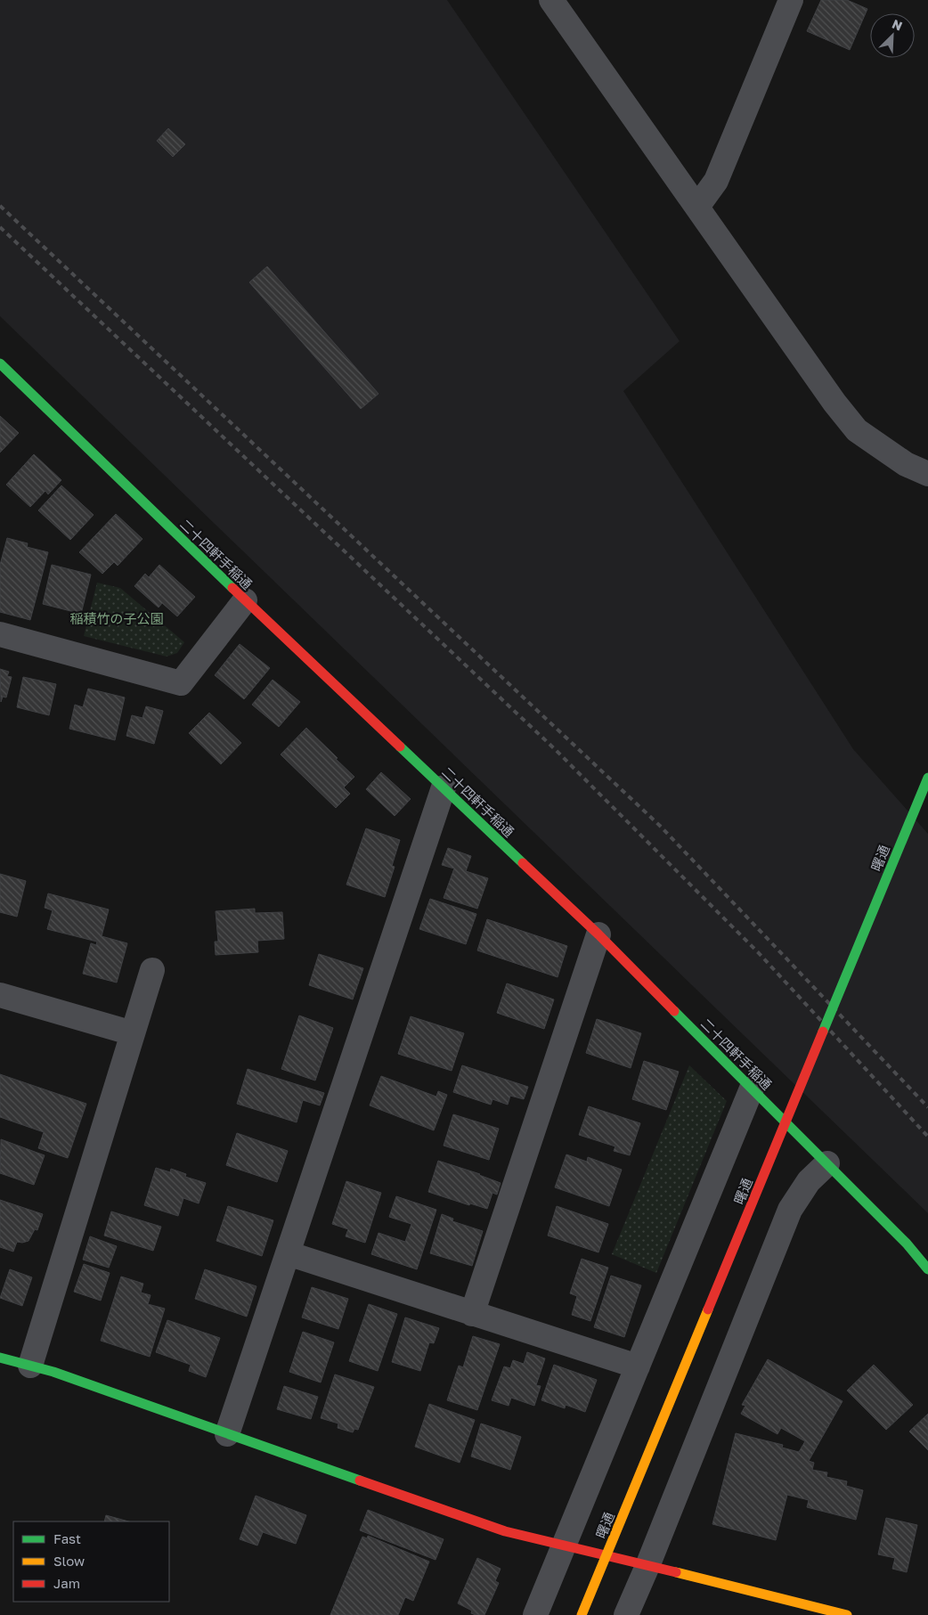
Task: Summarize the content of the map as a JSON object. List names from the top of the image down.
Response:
{
  "streets": {
    "street": ["二十四軒手稲通", "曙通"]
  },
  "parks": ["稲積竹の子公園"],
  "legend": ["Fast", "Slow", "Jam"],
  "north": "top right"
}
